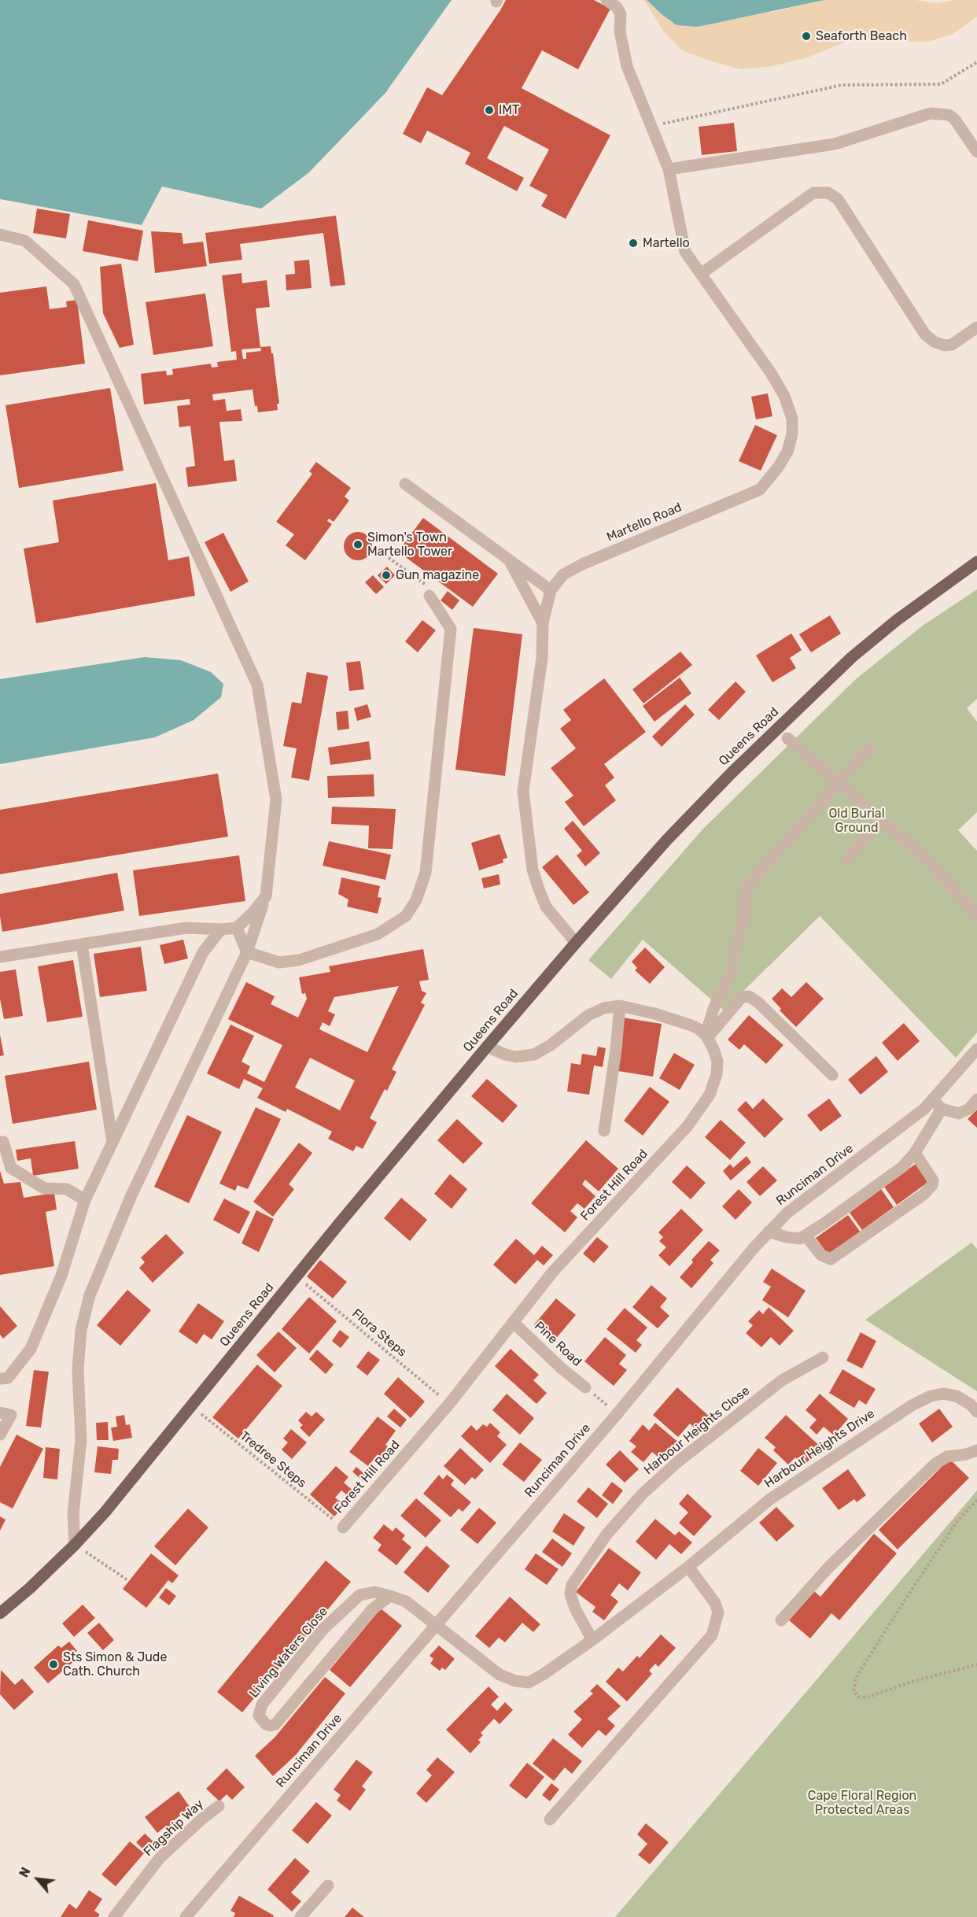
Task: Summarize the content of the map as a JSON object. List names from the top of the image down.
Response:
{
  "streets": {
    "main road": ["Queens Road"],
    "street": [
      "Martello Road",
      "Runciman Drive",
      "Forest Hill Road",
      "Pine Road",
      "Harbour Heights Close",
      "Harbour Heights Drive",
      "Living Waters Close",
      "Flagship Way"
    ],
    "path": ["Flora Steps", "Tredree Steps"]
  },
  "crossings": [
    ["Martello Road", "Queens Road"],
    ["Queens Road", "Flora Steps"],
    ["Queens Road", "Tredree Steps"],
    ["Runciman Drive", "Harbour Heights Drive"],
    ["Runciman Drive", "Living Waters Close"],
    ["Forest Hill Road", "Flora Steps"],
    ["Forest Hill Road", "Pine Road"],
    ["Forest Hill Road", "Tredree Steps"],
    ["Harbour Heights Close", "Harbour Heights Drive"],
    ["Harbour Heights Drive", "Living Waters Close"]
  ],
  "parks": ["Old Burial Ground", "Cape Floral Region Protected Areas"],
  "places": [
    "Seaforth Beach",
    "IMT",
    "Martello",
    "Simon's Town Martello Tower",
    "Gun magazine",
    "Sts Simon & Jude Cath. Church"
  ],
  "north": "top left"
}
